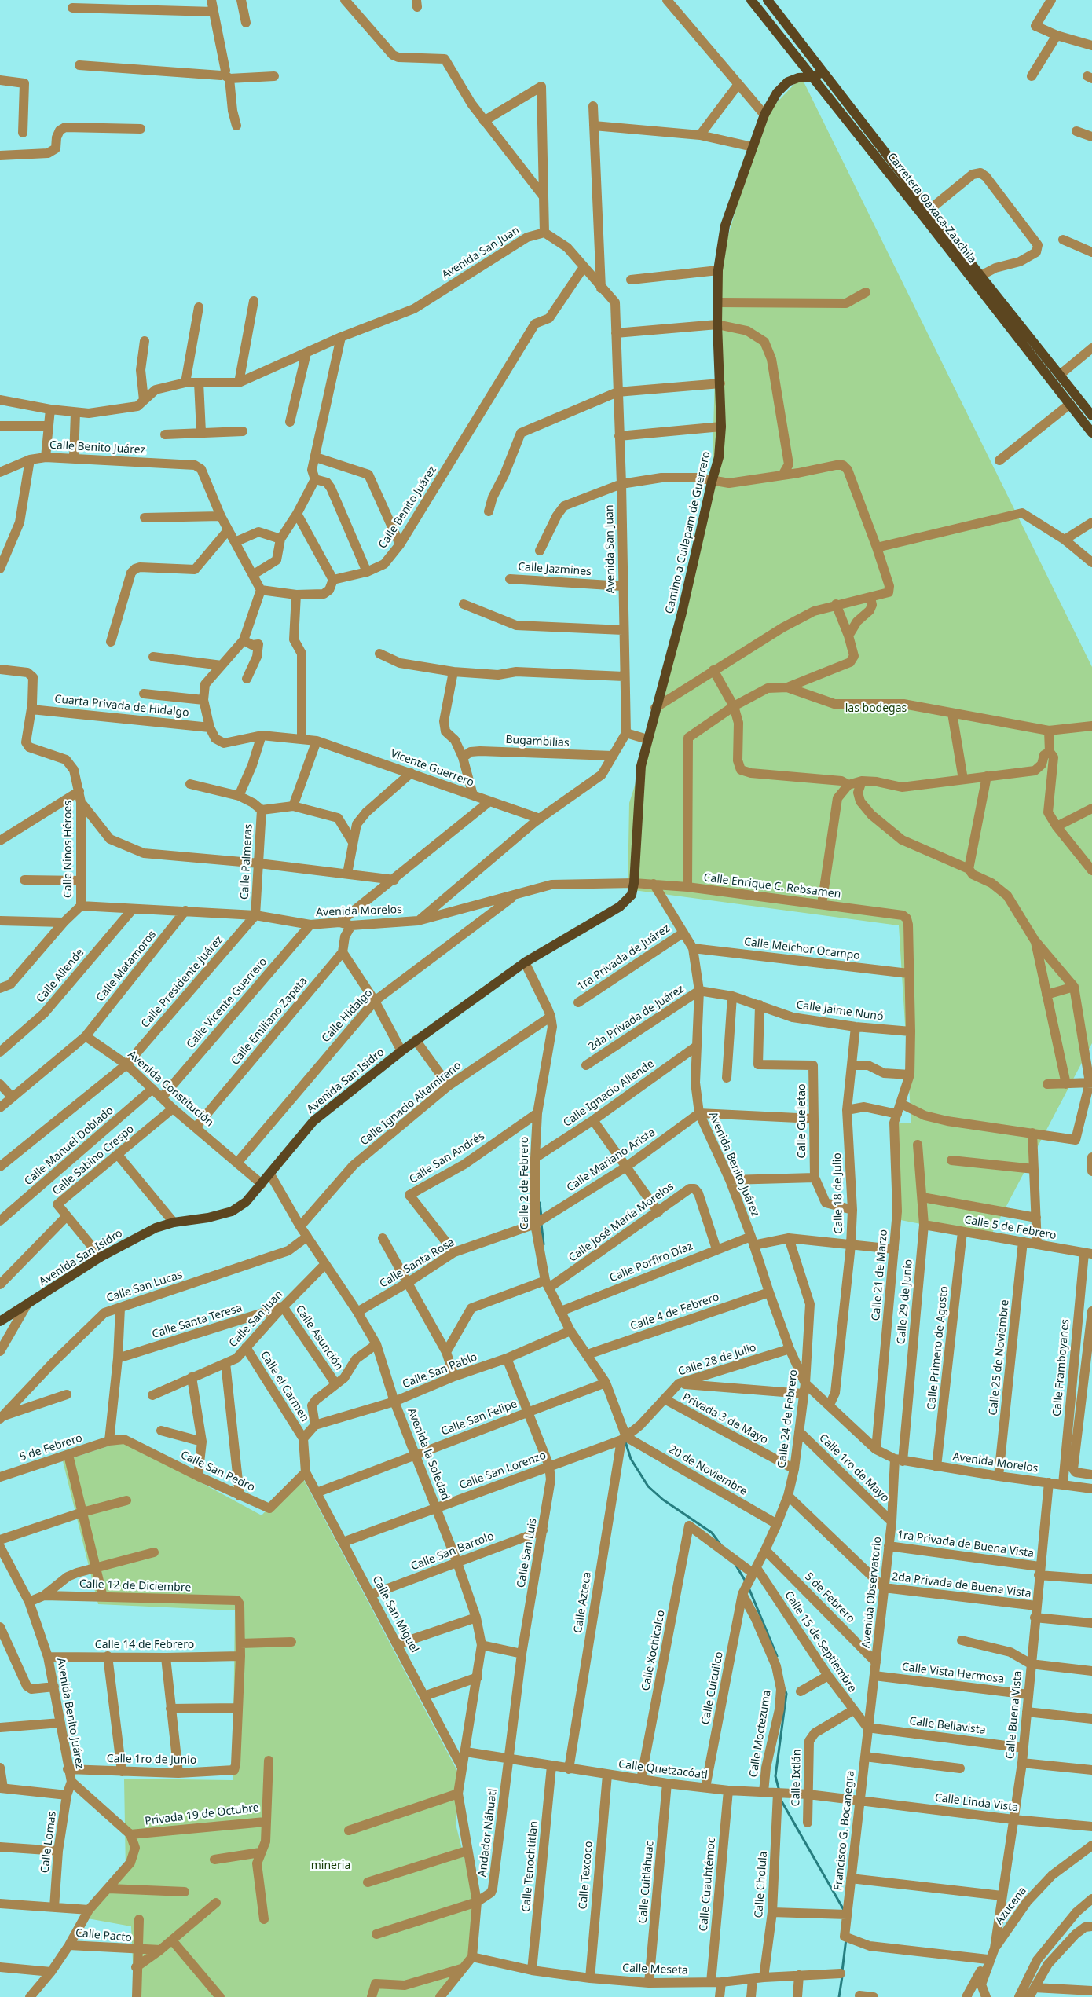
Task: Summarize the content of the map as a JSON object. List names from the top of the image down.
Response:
{
  "streets": {
    "main road": ["Carretera Oaxaca-Zaachila", "Camino a Cuilapam de Guerrero", "Avenida San Isidro"],
    "street": [
      "Avenida San Juan",
      "Calle Benito Juárez",
      "Calle Jazmines",
      "Cuarta Privada de Hidalgo",
      "Bugambilias",
      "Vicente Guerrero",
      "Calle Niños Héroes",
      "Calle Palmeras",
      "Calle Enrique C. Rebsamen",
      "Avenida Morelos",
      "Calle Melchor Ocampo",
      "1ra Privada de Juárez",
      "Calle Matamoros",
      "Calle Allende",
      "Calle Presidente Juárez",
      "Calle Vicente Guerrero",
      "Calle Jaime Nunó",
      "Calle Hidalgo",
      "2da Privada de Juárez",
      "Calle Emiliano Zapata",
      "Avenida Constitución",
      "Calle Ignacio Allende",
      "Calle Ignacio Altamirano",
      "Calle Gueletao",
      "Calle Manuel Doblado",
      "Calle San Andrés",
      "Calle Sabino Crespo",
      "Calle Mariano Arista",
      "Avenida Benito Juárez",
      "Calle 2 de Febrero",
      "Calle 18 de Julio",
      "Calle José María Morelos",
      "Calle 5 de Febrero",
      "Calle Porfiro Díaz",
      "Calle Santa Rosa",
      "Calle 21 de Marzo",
      "Calle San Lucas",
      "Calle 29 de Junio",
      "Calle 4 de Febrero",
      "Calle San Juan",
      "Calle Santa Teresa",
      "Calle Asunción",
      "Calle Primero de Agosto",
      "Calle 25 de Noviembre",
      "Calle 28 de Julio",
      "Calle Framboyanes",
      "Calle San Pablo",
      "Calle el Carmen",
      "Calle San Felipe",
      "Privada 3 de Mayo",
      "Calle 24 de Febrero",
      "5 de Febrero",
      "Avenida la Soledad",
      "Calle 1ro de Mayo",
      "Calle San Lorenzo",
      "20 de Noviembre",
      "Calle San Pedro",
      "1ra Privada de Buena Vista",
      "Calle San Bartolo",
      "Calle San Luis",
      "2da Privada de Buena Vista",
      "Calle 12 de Diciembre",
      "Avenida Observatorio",
      "Calle Azteca",
      "Calle San Miguel",
      "Calle 15 de Septiembre",
      "Calle 14 de Febrero",
      "Calle Xochicalco",
      "Calle Vista Hermosa",
      "Calle Cuicuilco",
      "Calle Buena Vista",
      "Calle Bellavista",
      "Calle Moctezuma",
      "Calle 1ro de Junio",
      "Calle Quetzacóatl",
      "Calle Ixtlán",
      "Calle Linda Vista",
      "Privada 19 de Octubre",
      "Francisco G. Bocanegra",
      "Andador Náhuatl",
      "Calle Lomas",
      "Calle Tenochtitlan",
      "Calle Texcoco",
      "Calle Cuitláhuac",
      "Calle Cuauhtémoc",
      "Calle Cholula",
      "Azucena",
      "Calle Pacto",
      "Calle Meseta"
    ]
  },
  "crossings": [
    ["Carretera Oaxaca-Zaachila", "Camino a Cuilapam de Guerrero"],
    ["Avenida San Juan", "Calle Benito Juárez"],
    ["Avenida San Juan", "Calle Jazmines"],
    ["Camino a Cuilapam de Guerrero", "Calle Jazmines"],
    ["Camino a Cuilapam de Guerrero", "Calle Enrique C. Rebsamen"],
    ["Camino a Cuilapam de Guerrero", "Avenida Morelos"],
    ["Camino a Cuilapam de Guerrero", "Avenida San Isidro"],
    ["Cuarta Privada de Hidalgo", "Vicente Guerrero"],
    ["Cuarta Privada de Hidalgo", "Calle Niños Héroes"],
    ["Calle Niños Héroes", "Avenida Morelos"],
    ["Calle Palmeras", "Avenida Morelos"],
    ["Calle Palmeras", "Calle Presidente Juárez"],
    ["Calle Enrique C. Rebsamen", "Avenida Morelos"],
    ["Calle Enrique C. Rebsamen", "Avenida San Isidro"],
    ["Calle Enrique C. Rebsamen", "Avenida Benito Juárez"],
    ["Calle Enrique C. Rebsamen", "Calle 21 de Marzo"],
    ["Avenida Morelos", "Calle Matamoros"],
    ["Avenida Morelos", "Calle Allende"],
    ["Avenida Morelos", "Calle Presidente Juárez"],
    ["Avenida Morelos", "Calle Vicente Guerrero"],
    ["Avenida Morelos", "Calle Hidalgo"],
    ["Avenida Morelos", "Calle Emiliano Zapata"],
    ["Avenida Morelos", "Avenida San Isidro"],
    ["Avenida Morelos", "Avenida Benito Juárez"],
    ["Avenida Morelos", "Calle 29 de Junio"],
    ["Avenida Morelos", "Calle Primero de Agosto"],
    ["Avenida Morelos", "Calle 25 de Noviembre"],
    ["Avenida Morelos", "Calle Framboyanes"],
    ["Avenida Morelos", "Avenida Observatorio"],
    ["Avenida Morelos", "Calle Buena Vista"],
    ["Calle Melchor Ocampo", "Avenida Benito Juárez"],
    ["Calle Melchor Ocampo", "Calle 21 de Marzo"],
    ["1ra Privada de Juárez", "Avenida Benito Juárez"],
    ["Calle Matamoros", "Avenida Constitución"],
    ["Calle Presidente Juárez", "Avenida Constitución"],
    ["Calle Vicente Guerrero", "Avenida Constitución"],
    ["Calle Jaime Nunó", "2da Privada de Juárez"],
    ["Calle Jaime Nunó", "Calle Gueletao"],
    ["Calle Jaime Nunó", "Avenida Benito Juárez"],
    ["Calle Jaime Nunó", "Calle 18 de Julio"],
    ["Calle Jaime Nunó", "Calle 21 de Marzo"],
    ["Calle Hidalgo", "Avenida Constitución"],
    ["2da Privada de Juárez", "Avenida Benito Juárez"],
    ["Calle Emiliano Zapata", "Avenida Constitución"],
    ["Avenida San Isidro", "Avenida Constitución"],
    ["Avenida San Isidro", "Avenida la Soledad"],
    ["Avenida Constitución", "Calle Manuel Doblado"],
    ["Avenida Constitución", "Calle Sabino Crespo"],
    ["Calle Ignacio Allende", "Avenida Benito Juárez"],
    ["Calle Ignacio Allende", "Calle 2 de Febrero"],
    ["Calle Ignacio Altamirano", "Calle 2 de Febrero"],
    ["Calle Ignacio Altamirano", "Avenida la Soledad"],
    ["Calle San Andrés", "Calle 2 de Febrero"],
    ["Calle San Andrés", "Calle Santa Rosa"],
    ["Calle Mariano Arista", "Avenida Benito Juárez"],
    ["Calle Mariano Arista", "Calle 2 de Febrero"],
    ["Calle Mariano Arista", "Calle Santa Rosa"],
    ["Avenida Benito Juárez", "Calle 18 de Julio"],
    ["Avenida Benito Juárez", "Calle Porfiro Díaz"],
    ["Avenida Benito Juárez", "Calle 21 de Marzo"],
    ["Avenida Benito Juárez", "Calle 29 de Junio"],
    ["Avenida Benito Juárez", "Calle 4 de Febrero"],
    ["Avenida Benito Juárez", "Calle 28 de Julio"],
    ["Avenida Benito Juárez", "Calle 24 de Febrero"],
    ["Avenida Benito Juárez", "Calle 12 de Diciembre"],
    ["Avenida Benito Juárez", "Avenida Observatorio"],
    ["Avenida Benito Juárez", "Calle 14 de Febrero"],
    ["Avenida Benito Juárez", "Calle 1ro de Junio"],
    ["Avenida Benito Juárez", "Privada 19 de Octubre"],
    ["Avenida Benito Juárez", "Calle Lomas"],
    ["Calle 2 de Febrero", "Calle José María Morelos"],
    ["Calle 2 de Febrero", "Calle Porfiro Díaz"],
    ["Calle 2 de Febrero", "Calle Santa Rosa"],
    ["Calle 2 de Febrero", "Calle 4 de Febrero"],
    ["Calle 2 de Febrero", "Calle 28 de Julio"],
    ["Calle 2 de Febrero", "Calle San Pablo"],
    ["Calle 2 de Febrero", "Calle San Felipe"],
    ["Calle 2 de Febrero", "Calle San Lorenzo"],
    ["Calle 2 de Febrero", "20 de Noviembre"],
    ["Calle 2 de Febrero", "Calle Azteca"],
    ["Calle 18 de Julio", "Calle Porfiro Díaz"],
    ["Calle José María Morelos", "Calle Porfiro Díaz"],
    ["Calle 5 de Febrero", "Calle 29 de Junio"],
    ["Calle 5 de Febrero", "Calle Primero de Agosto"],
    ["Calle 5 de Febrero", "Calle 25 de Noviembre"],
    ["Calle 5 de Febrero", "Calle Framboyanes"],
    ["Calle Porfiro Díaz", "Calle 21 de Marzo"],
    ["Calle Porfiro Díaz", "Calle 24 de Febrero"],
    ["Calle Santa Rosa", "Avenida la Soledad"],
    ["Calle San Lucas", "Avenida la Soledad"],
    ["Calle 29 de Junio", "Avenida Observatorio"],
    ["Calle San Juan", "Calle Santa Teresa"],
    ["Calle San Juan", "Calle Asunción"],
    ["Calle San Juan", "Calle el Carmen"],
    ["Calle San Juan", "Avenida la Soledad"],
    ["Calle Santa Teresa", "Calle Asunción"],
    ["Calle 28 de Julio", "Privada 3 de Mayo"],
    ["Calle 28 de Julio", "Calle San Lorenzo"],
    ["Calle 28 de Julio", "20 de Noviembre"],
    ["Calle 28 de Julio", "Calle Azteca"],
    ["Calle San Pablo", "Avenida la Soledad"],
    ["Calle San Pablo", "Calle San Luis"],
    ["Calle San Felipe", "Avenida la Soledad"],
    ["Calle San Felipe", "Calle San Luis"],
    ["Calle San Felipe", "Calle San Miguel"],
    ["Privada 3 de Mayo", "Calle 24 de Febrero"],
    ["Calle 24 de Febrero", "5 de Febrero"],
    ["Calle 24 de Febrero", "Calle 1ro de Mayo"],
    ["Calle 24 de Febrero", "20 de Noviembre"],
    ["Calle 24 de Febrero", "Calle 15 de Septiembre"],
    ["Calle 24 de Febrero", "Calle Cuicuilco"],
    ["Calle 24 de Febrero", "Calle Moctezuma"],
    ["5 de Febrero", "Calle San Pedro"],
    ["5 de Febrero", "Avenida Observatorio"],
    ["Avenida la Soledad", "Calle San Lorenzo"],
    ["Avenida la Soledad", "Calle San Bartolo"],
    ["Avenida la Soledad", "Calle San Miguel"],
    ["Avenida la Soledad", "Calle Quetzacóatl"],
    ["Avenida la Soledad", "Andador Náhuatl"],
    ["Avenida la Soledad", "Calle Meseta"],
    ["Calle 1ro de Mayo", "Avenida Observatorio"],
    ["Calle San Lorenzo", "20 de Noviembre"],
    ["Calle San Lorenzo", "Calle San Luis"],
    ["Calle San Lorenzo", "Calle Azteca"],
    ["Calle San Lorenzo", "Calle San Miguel"],
    ["20 de Noviembre", "Calle Azteca"],
    ["Calle San Pedro", "Calle San Miguel"],
    ["1ra Privada de Buena Vista", "Avenida Observatorio"],
    ["1ra Privada de Buena Vista", "Calle Buena Vista"],
    ["Calle San Bartolo", "Calle San Luis"],
    ["Calle San Bartolo", "Calle San Miguel"],
    ["Calle San Luis", "Calle Quetzacóatl"],
    ["Calle San Luis", "Andador Náhuatl"],
    ["2da Privada de Buena Vista", "Avenida Observatorio"],
    ["2da Privada de Buena Vista", "Calle Buena Vista"],
    ["Avenida Observatorio", "Calle 15 de Septiembre"],
    ["Avenida Observatorio", "Calle Vista Hermosa"],
    ["Avenida Observatorio", "Calle Bellavista"],
    ["Avenida Observatorio", "Francisco G. Bocanegra"],
    ["Calle Azteca", "Calle Quetzacóatl"],
    ["Calle 15 de Septiembre", "Calle Xochicalco"],
    ["Calle 15 de Septiembre", "Calle Bellavista"],
    ["Calle 15 de Septiembre", "Calle Ixtlán"],
    ["Calle 15 de Septiembre", "Francisco G. Bocanegra"],
    ["Calle Xochicalco", "Calle Quetzacóatl"],
    ["Calle Vista Hermosa", "Calle Buena Vista"],
    ["Calle Cuicuilco", "Calle Moctezuma"],
    ["Calle Cuicuilco", "Calle Quetzacóatl"],
    ["Calle Buena Vista", "Calle Bellavista"],
    ["Calle Buena Vista", "Calle Linda Vista"],
    ["Calle Buena Vista", "Azucena"],
    ["Calle Bellavista", "Francisco G. Bocanegra"],
    ["Calle Moctezuma", "Calle Quetzacóatl"],
    ["Calle Quetzacóatl", "Calle Ixtlán"],
    ["Calle Quetzacóatl", "Calle Linda Vista"],
    ["Calle Quetzacóatl", "Francisco G. Bocanegra"],
    ["Calle Quetzacóatl", "Andador Náhuatl"],
    ["Calle Quetzacóatl", "Calle Tenochtitlan"],
    ["Calle Quetzacóatl", "Calle Texcoco"],
    ["Calle Quetzacóatl", "Calle Cuitláhuac"],
    ["Calle Quetzacóatl", "Calle Cuauhtémoc"],
    ["Calle Quetzacóatl", "Calle Cholula"],
    ["Calle Linda Vista", "Francisco G. Bocanegra"],
    ["Francisco G. Bocanegra", "Azucena"],
    ["Calle Tenochtitlan", "Calle Meseta"],
    ["Calle Texcoco", "Calle Meseta"],
    ["Calle Cuitláhuac", "Calle Meseta"],
    ["Calle Cuauhtémoc", "Calle Meseta"],
    ["Calle Cholula", "Calle Meseta"]
  ],
  "parks": ["las bodegas", "mineria"]
}
